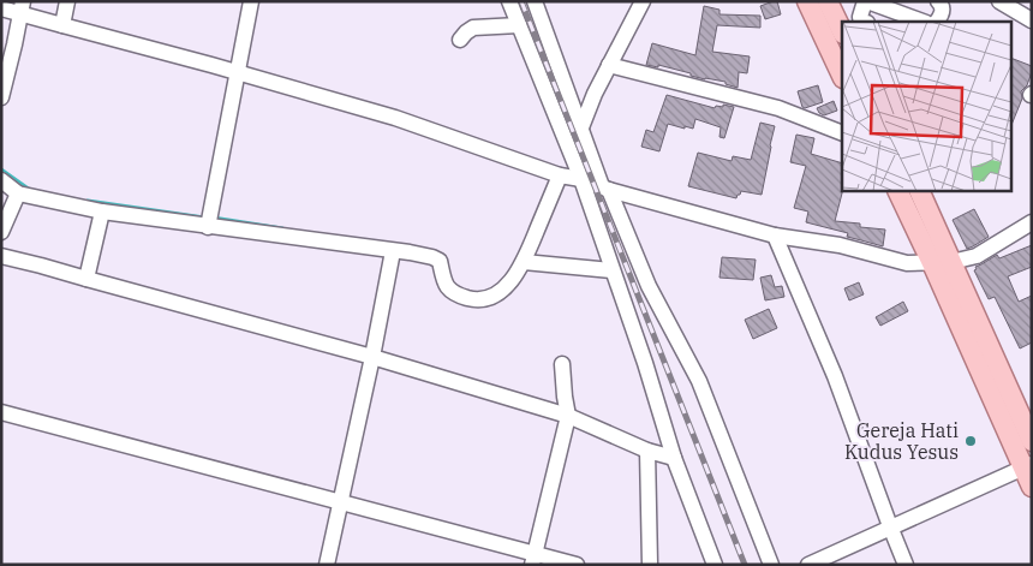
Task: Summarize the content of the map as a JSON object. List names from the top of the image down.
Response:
{
  "places": ["Gereja Hati Kudus Yesus"]
}
